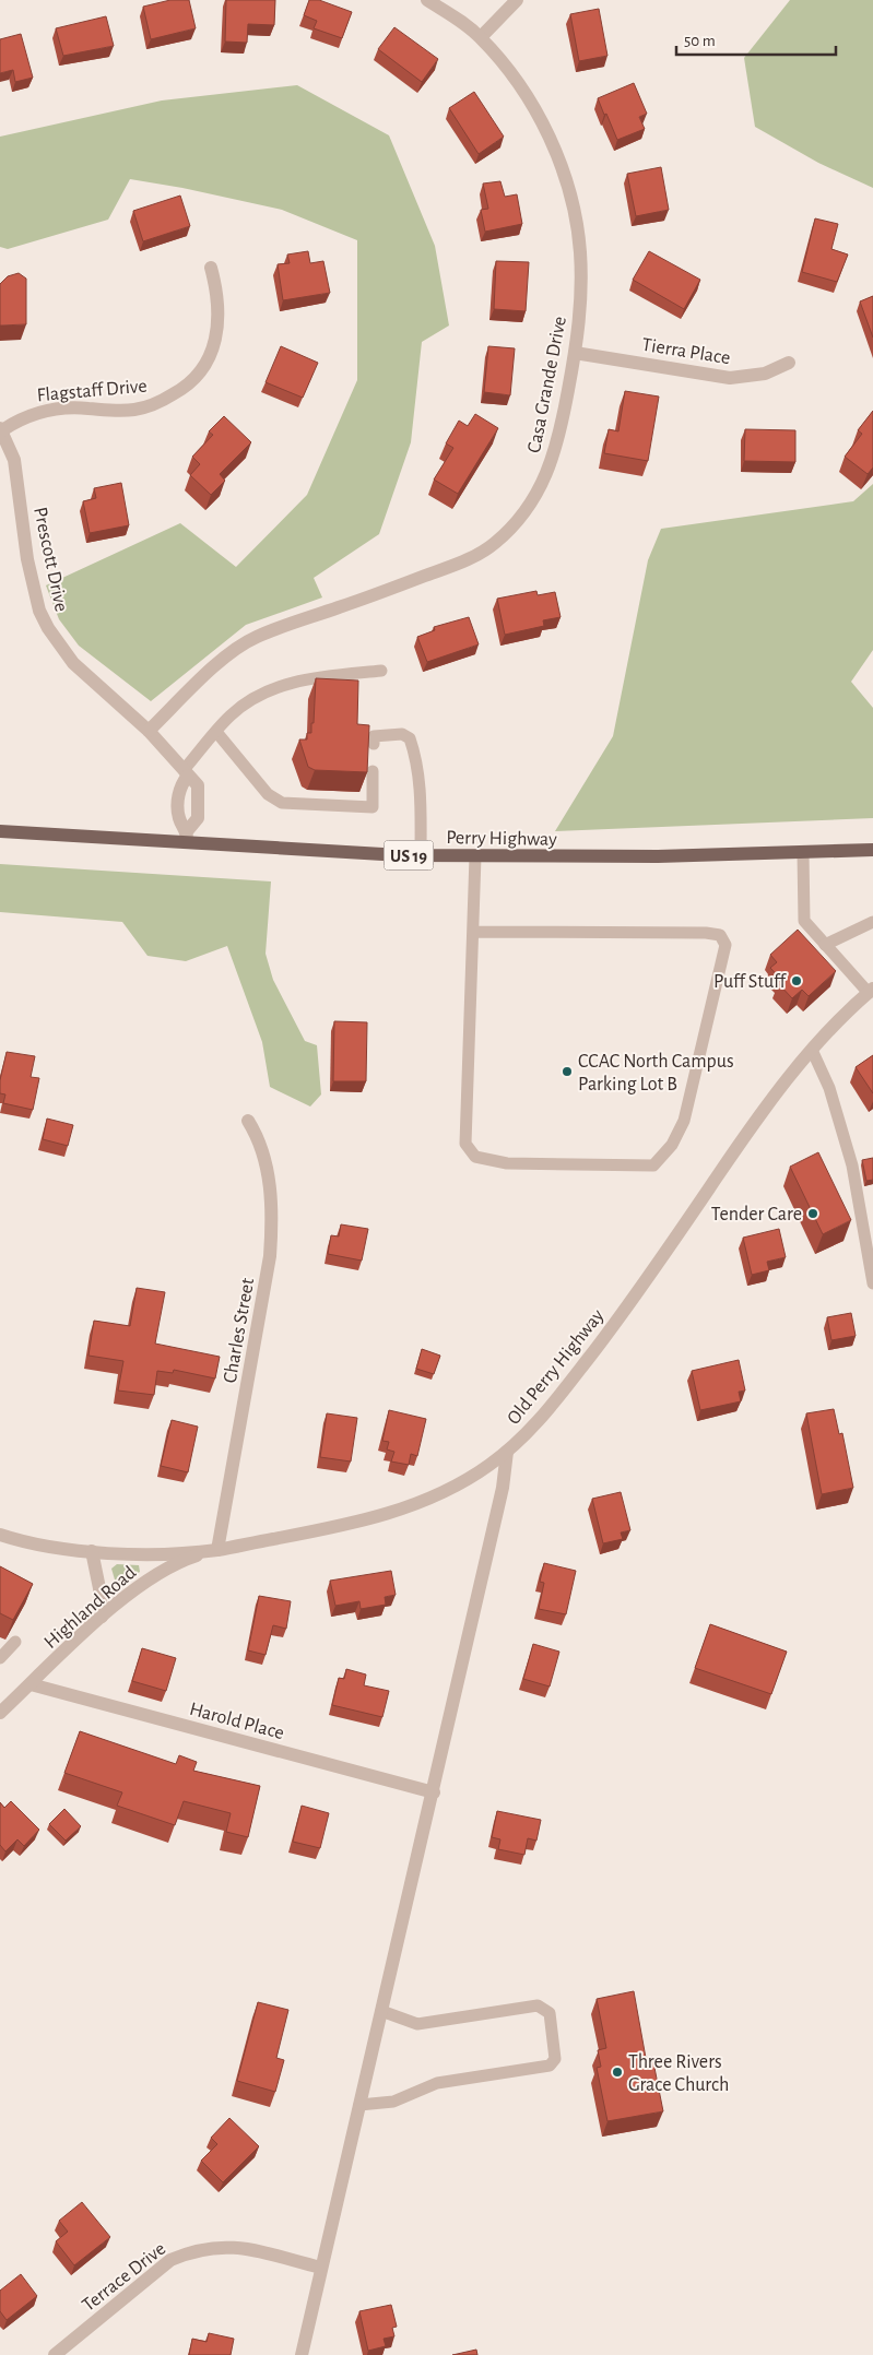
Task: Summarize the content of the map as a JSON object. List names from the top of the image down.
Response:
{
  "streets": {
    "main road": ["Perry Highway", "US 19"],
    "street": [
      "Tierra Place",
      "Casa Grande Drive",
      "Flagstaff Drive",
      "Prescott Drive",
      "Charles Street",
      "Old Perry Highway",
      "Highland Road",
      "Harold Place",
      "Terrace Drive"
    ]
  },
  "crossings": [
    ["Tierra Place", "Casa Grande Drive"],
    ["Casa Grande Drive", "Prescott Drive"],
    ["Flagstaff Drive", "Prescott Drive"],
    ["Prescott Drive", "Perry Highway"],
    ["Charles Street", "Old Perry Highway"],
    ["Charles Street", "Highland Road"],
    ["Old Perry Highway", "Highland Road"],
    ["Highland Road", "Harold Place"]
  ],
  "places": [
    "Puff Stuff",
    "CCAC North Campus Parking Lot B",
    "Tender Care",
    "Three Rivers Grace Church"
  ],
  "scale_bar": "50 m"
}
